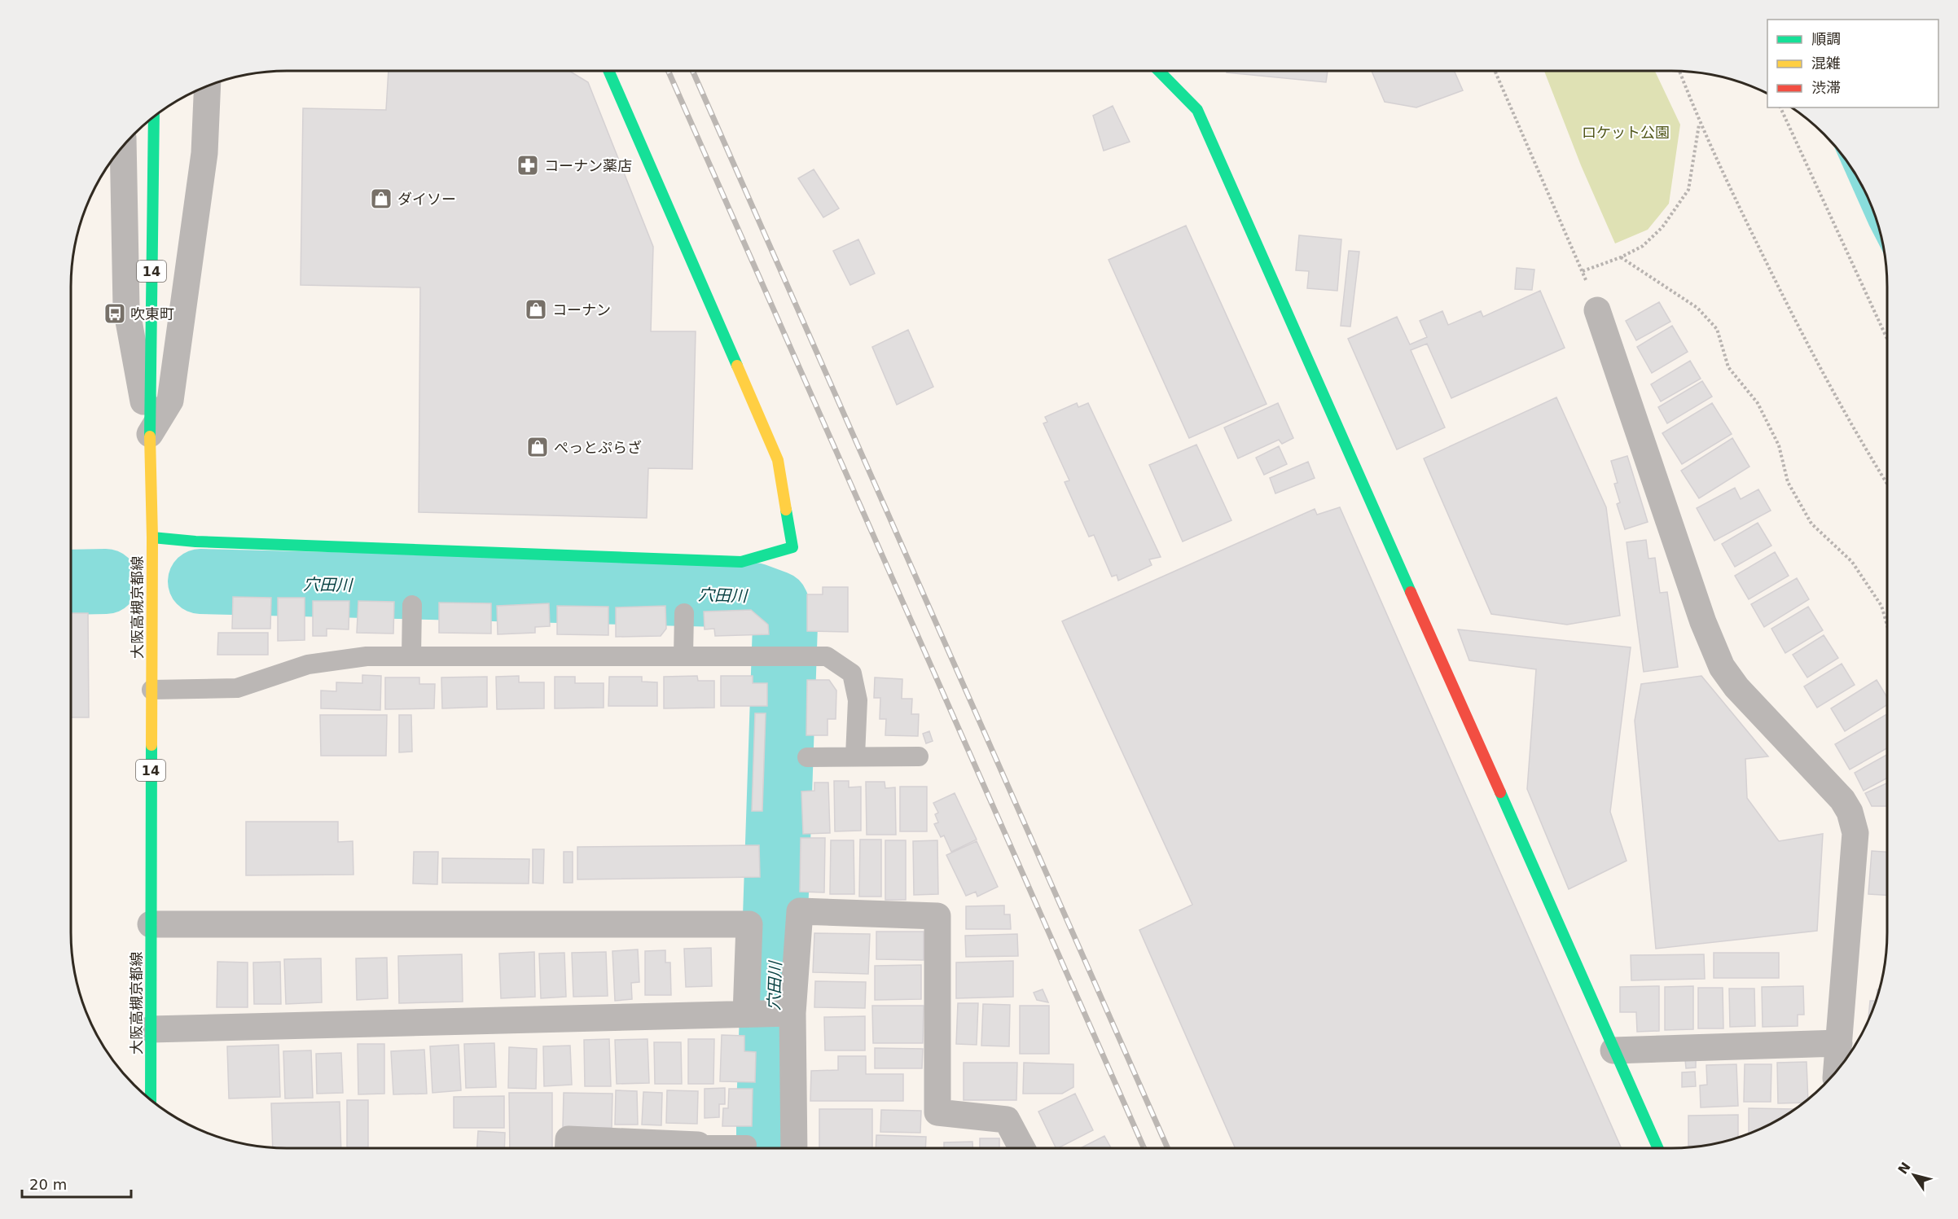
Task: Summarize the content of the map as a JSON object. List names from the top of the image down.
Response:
{
  "streets": {
    "street": ["14", "大阪高槻京都線"]
  },
  "water": ["穴田川"],
  "parks": ["ロケット公園"],
  "places": {
    "pharmacy": ["コーナン薬店"],
    "shop": ["ダイソー", "コーナン", "ぺっとぷらざ"],
    "bus stop": ["吹東町"]
  },
  "legend": ["順調", "混雑", "渋滞"],
  "scale_bar": "20 m",
  "north": "top left"
}
